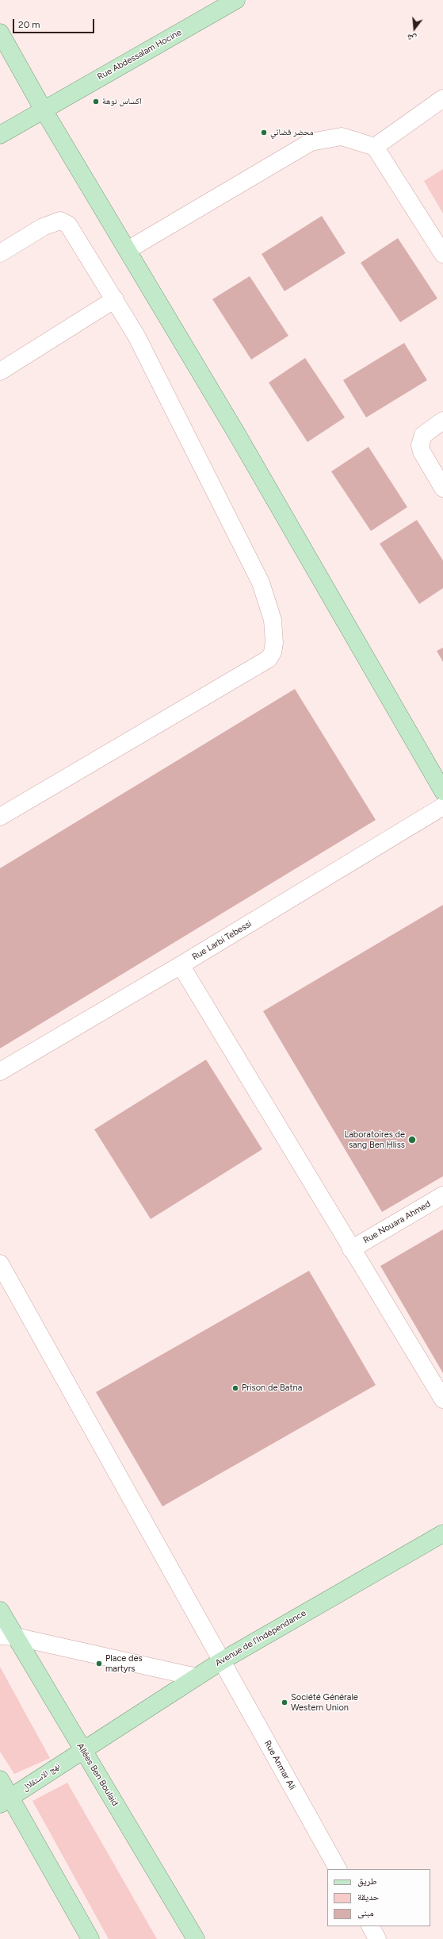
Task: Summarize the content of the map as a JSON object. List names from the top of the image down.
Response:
{
  "streets": {
    "main road": [
      "Rue Abdessalam Hocine",
      "Avenue de l'Indépendance",
      "Allées Ben Boulaid",
      "نهج الاستقلال"
    ],
    "street": ["Rue Larbi Tebessi", "Rue Nouara Ahmed", "Rue Anmar Ali"]
  },
  "crossings": [
    ["Avenue de l'Indépendance", "Rue Anmar Ali"],
    ["Avenue de l'Indépendance", "Allées Ben Boulaid"],
    ["Avenue de l'Indépendance", "نهج الاستقلال"],
    ["Allées Ben Boulaid", "نهج الاستقلال"]
  ],
  "places": [
    "اكساس نوهة",
    "محضر قضائي",
    "Laboratoires de sang Ben Hliss",
    "Prison de Batna",
    "Place des martyrs",
    "Société Générale Western Union"
  ],
  "legend": ["طريق", "حديقة", "مبنى"],
  "scale_bar": "20 m",
  "north": "bottom"
}
